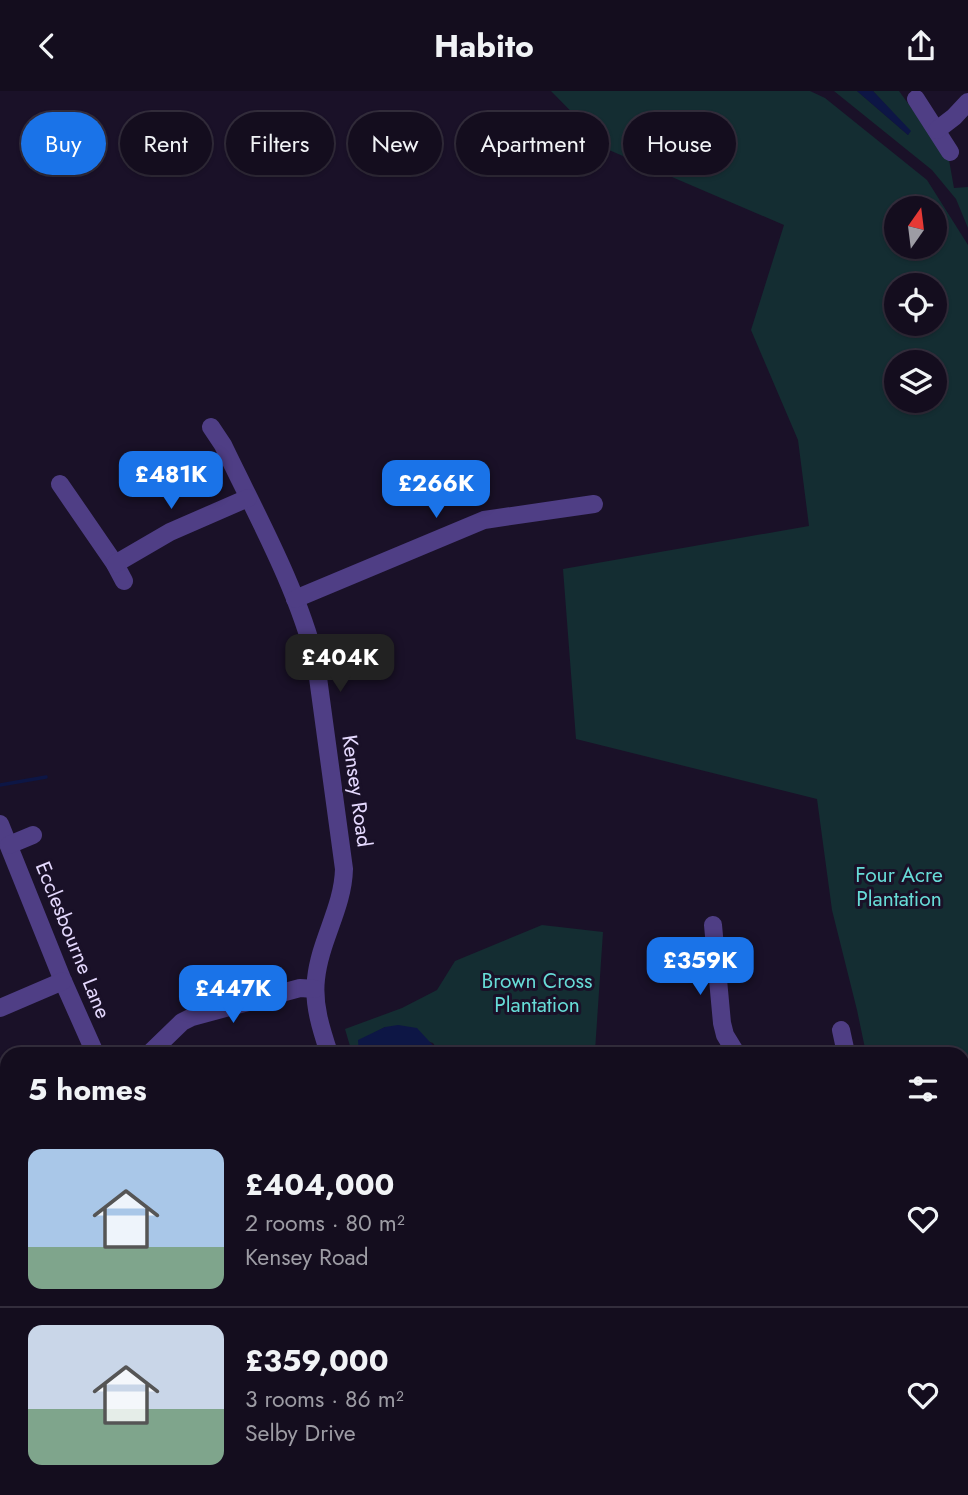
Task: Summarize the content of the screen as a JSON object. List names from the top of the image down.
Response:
{
  "streets": {
    "street": ["Kensey Road", "Ecclesbourne Lane"]
  },
  "parks": ["Four Acre Plantation", "Brown Cross Plantation"],
  "north": "top",
  "page": {
    "header": "Habito",
    "chip": [
      "Buy",
      "Rent",
      "Filters",
      "New",
      "Apartment",
      "House"
    ],
    "price": [
      "£481K",
      "£266K",
      "£404K",
      "£359K",
      "£447K"
    ],
    "heading": "5 homes",
    "list": [
      {
        "name": "£404,000",
        "note": "2 rooms · 80 m² · Kensey Road"
      },
      {
        "name": "£359,000",
        "note": "3 rooms · 86 m² · Selby Drive"
      }
    ]
  }
}
